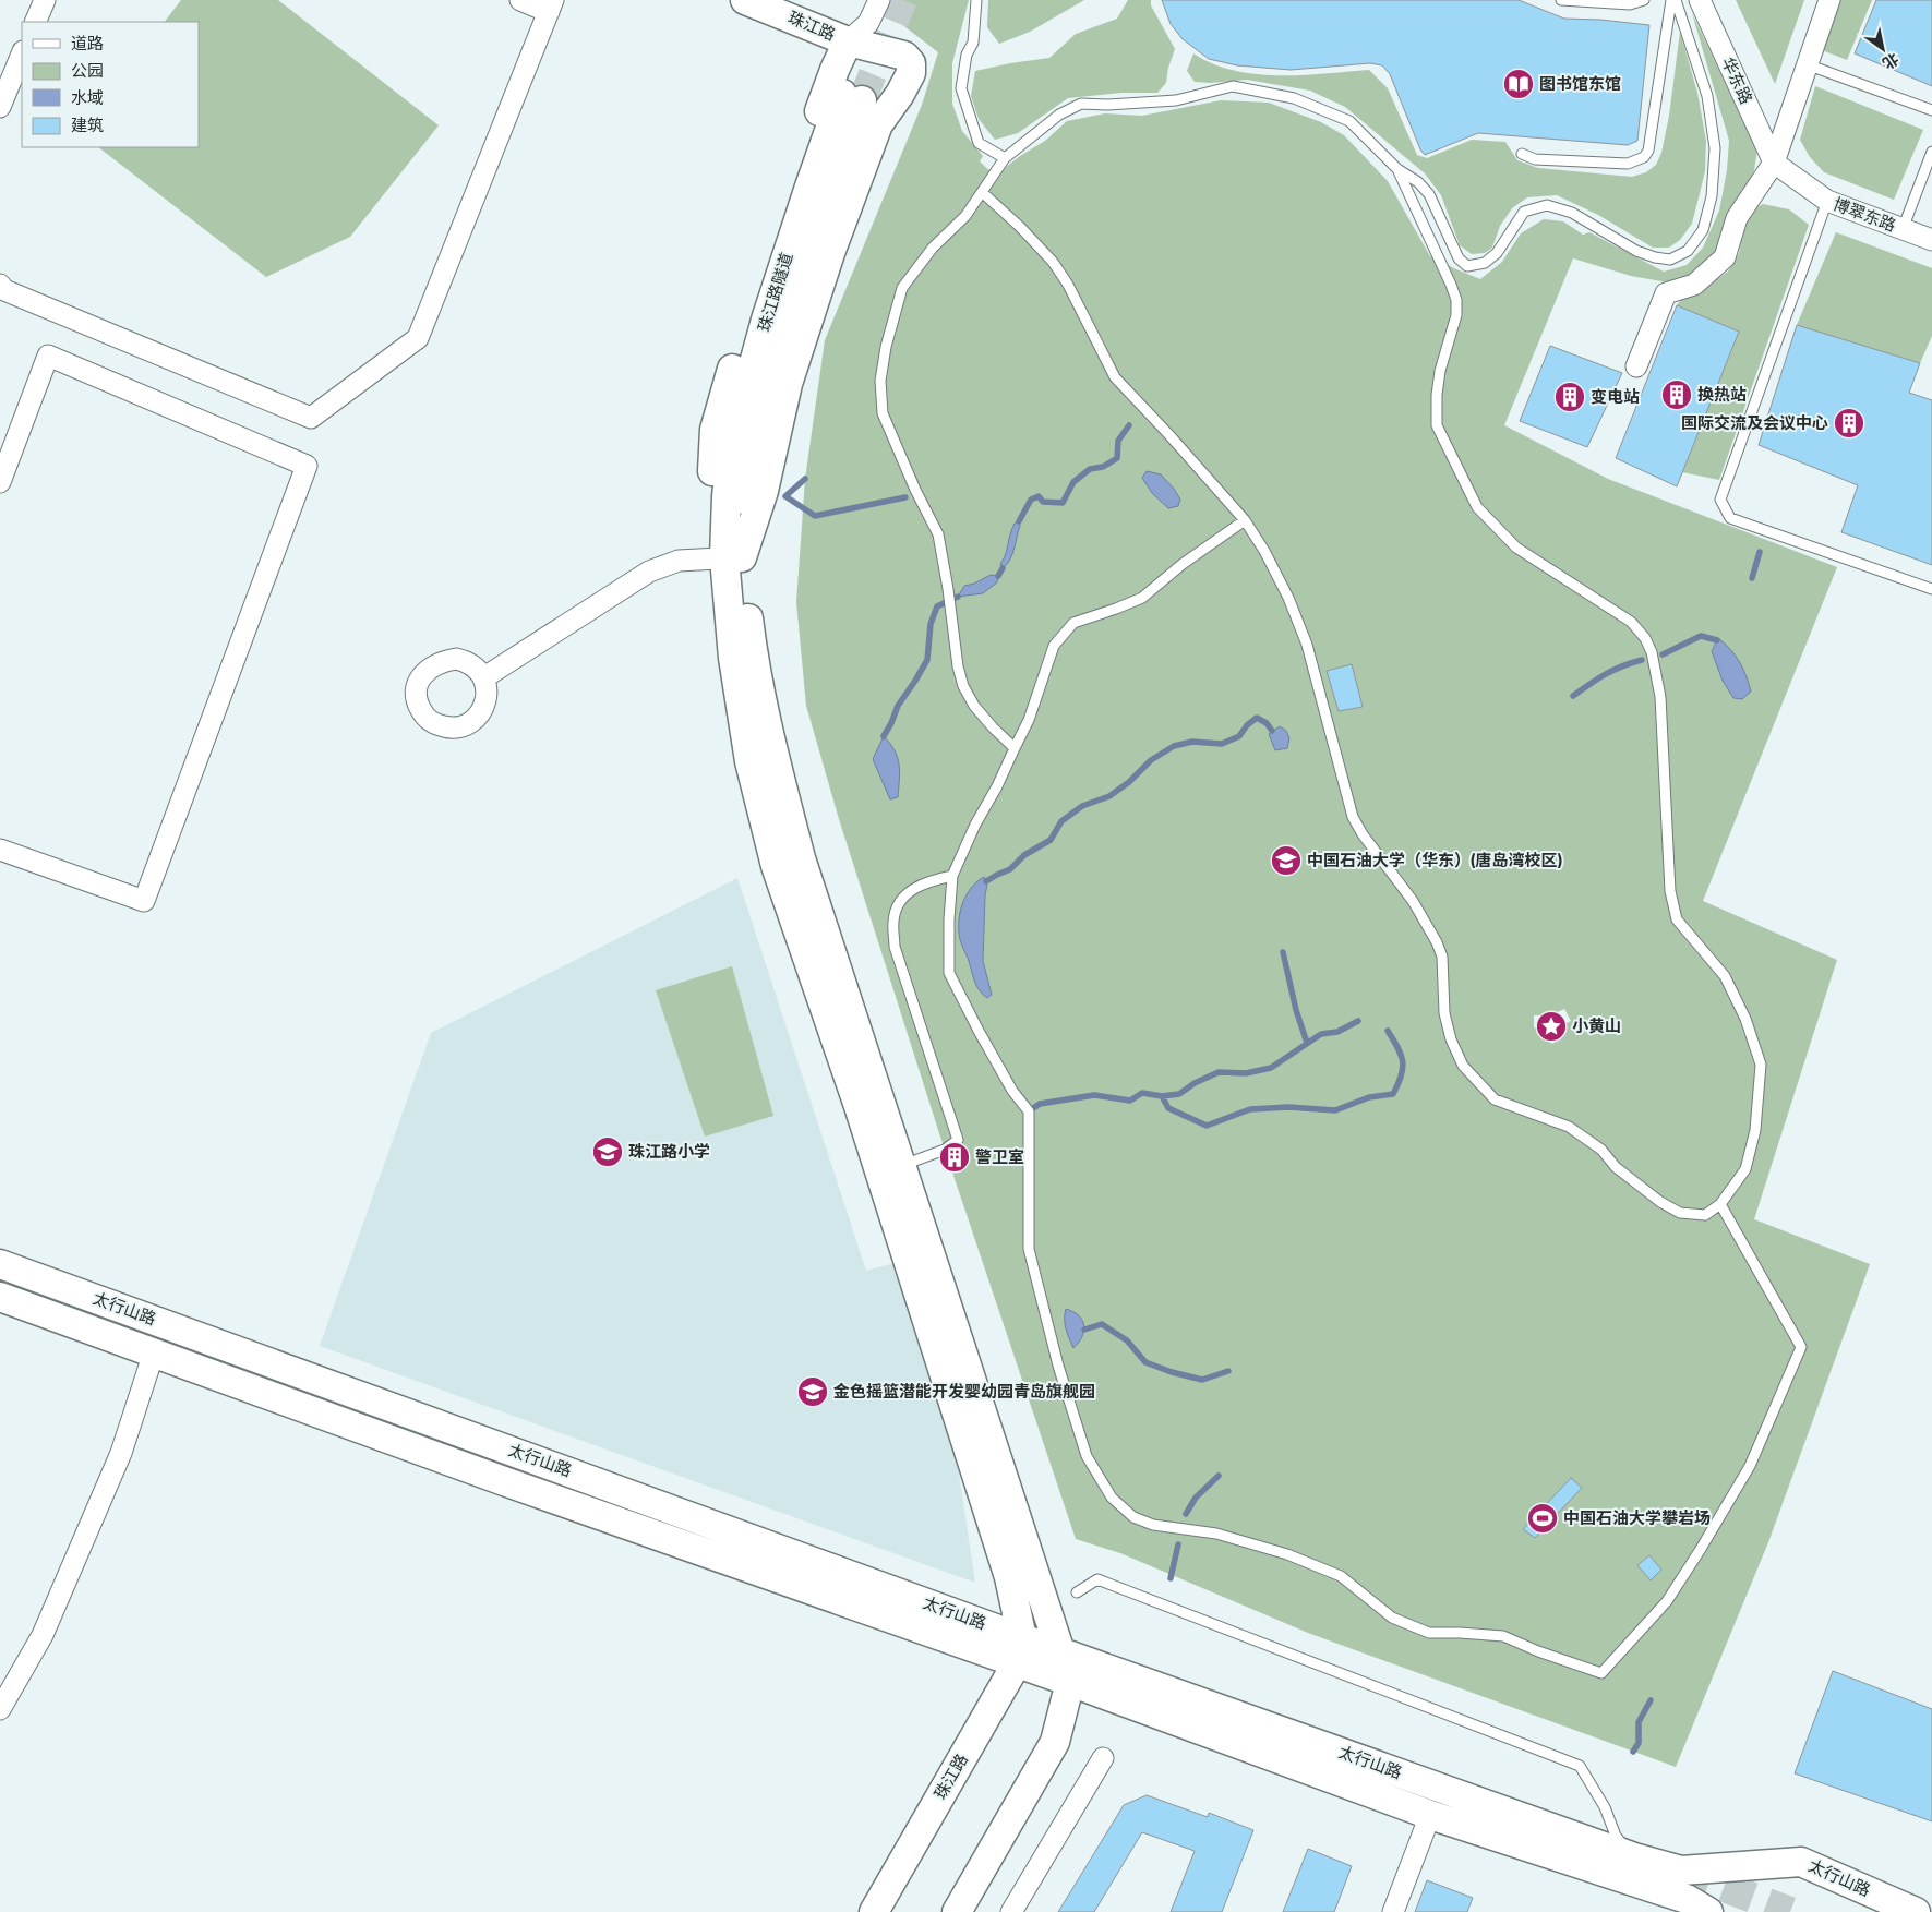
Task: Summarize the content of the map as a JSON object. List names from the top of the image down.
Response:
{
  "streets": {
    "main road": ["珠江路", "珠江路隧道", "太行山路"],
    "street": ["华东路", "博翠东路"]
  },
  "crossings": [
    ["珠江路", "珠江路隧道"],
    ["珠江路", "太行山路"],
    ["华东路", "博翠东路"]
  ],
  "places": {
    "library": ["图书馆东馆"],
    "building": [
      "换热站",
      "变电站",
      "国际交流及会议中心",
      "警卫室"
    ],
    "school or university": ["中国石油大学（华东）(唐岛湾校区)", "珠江路小学", "金色摇篮潜能开发婴幼园青岛旗舰园"],
    "place": ["小黄山"],
    "sports": ["中国石油大学攀岩场"]
  },
  "legend": [
    "道路",
    "公园",
    "水域",
    "建筑"
  ],
  "north": "bottom right"
}
